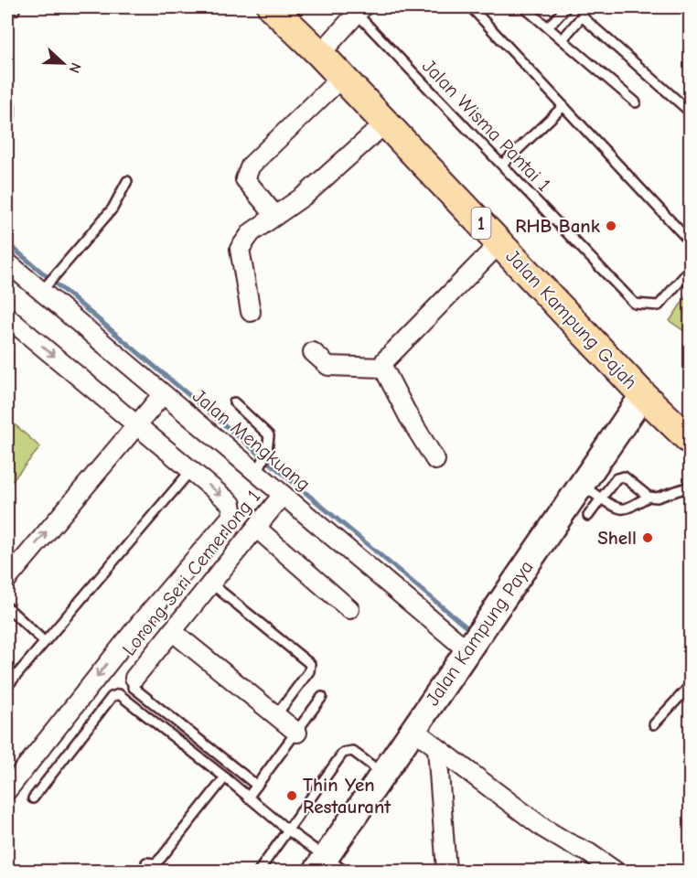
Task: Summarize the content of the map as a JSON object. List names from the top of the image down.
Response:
{
  "streets": {
    "main road": ["1", "Jalan Kampung Gajah"],
    "street": ["Jalan Mengkuang", "Lorong Seri Cemerlong 1", "Jalan Kampung Paya"],
    "lane": ["Jalan Wisma Pantai 1"]
  },
  "crossings": [
    ["Jalan Kampung Gajah", "Jalan Kampung Paya"],
    ["Jalan Mengkuang", "Lorong Seri Cemerlong 1"],
    ["Jalan Mengkuang", "Jalan Kampung Paya"]
  ],
  "places": ["RHB Bank", "Shell", "Thin Yen Restaurant"],
  "north": "right"
}
